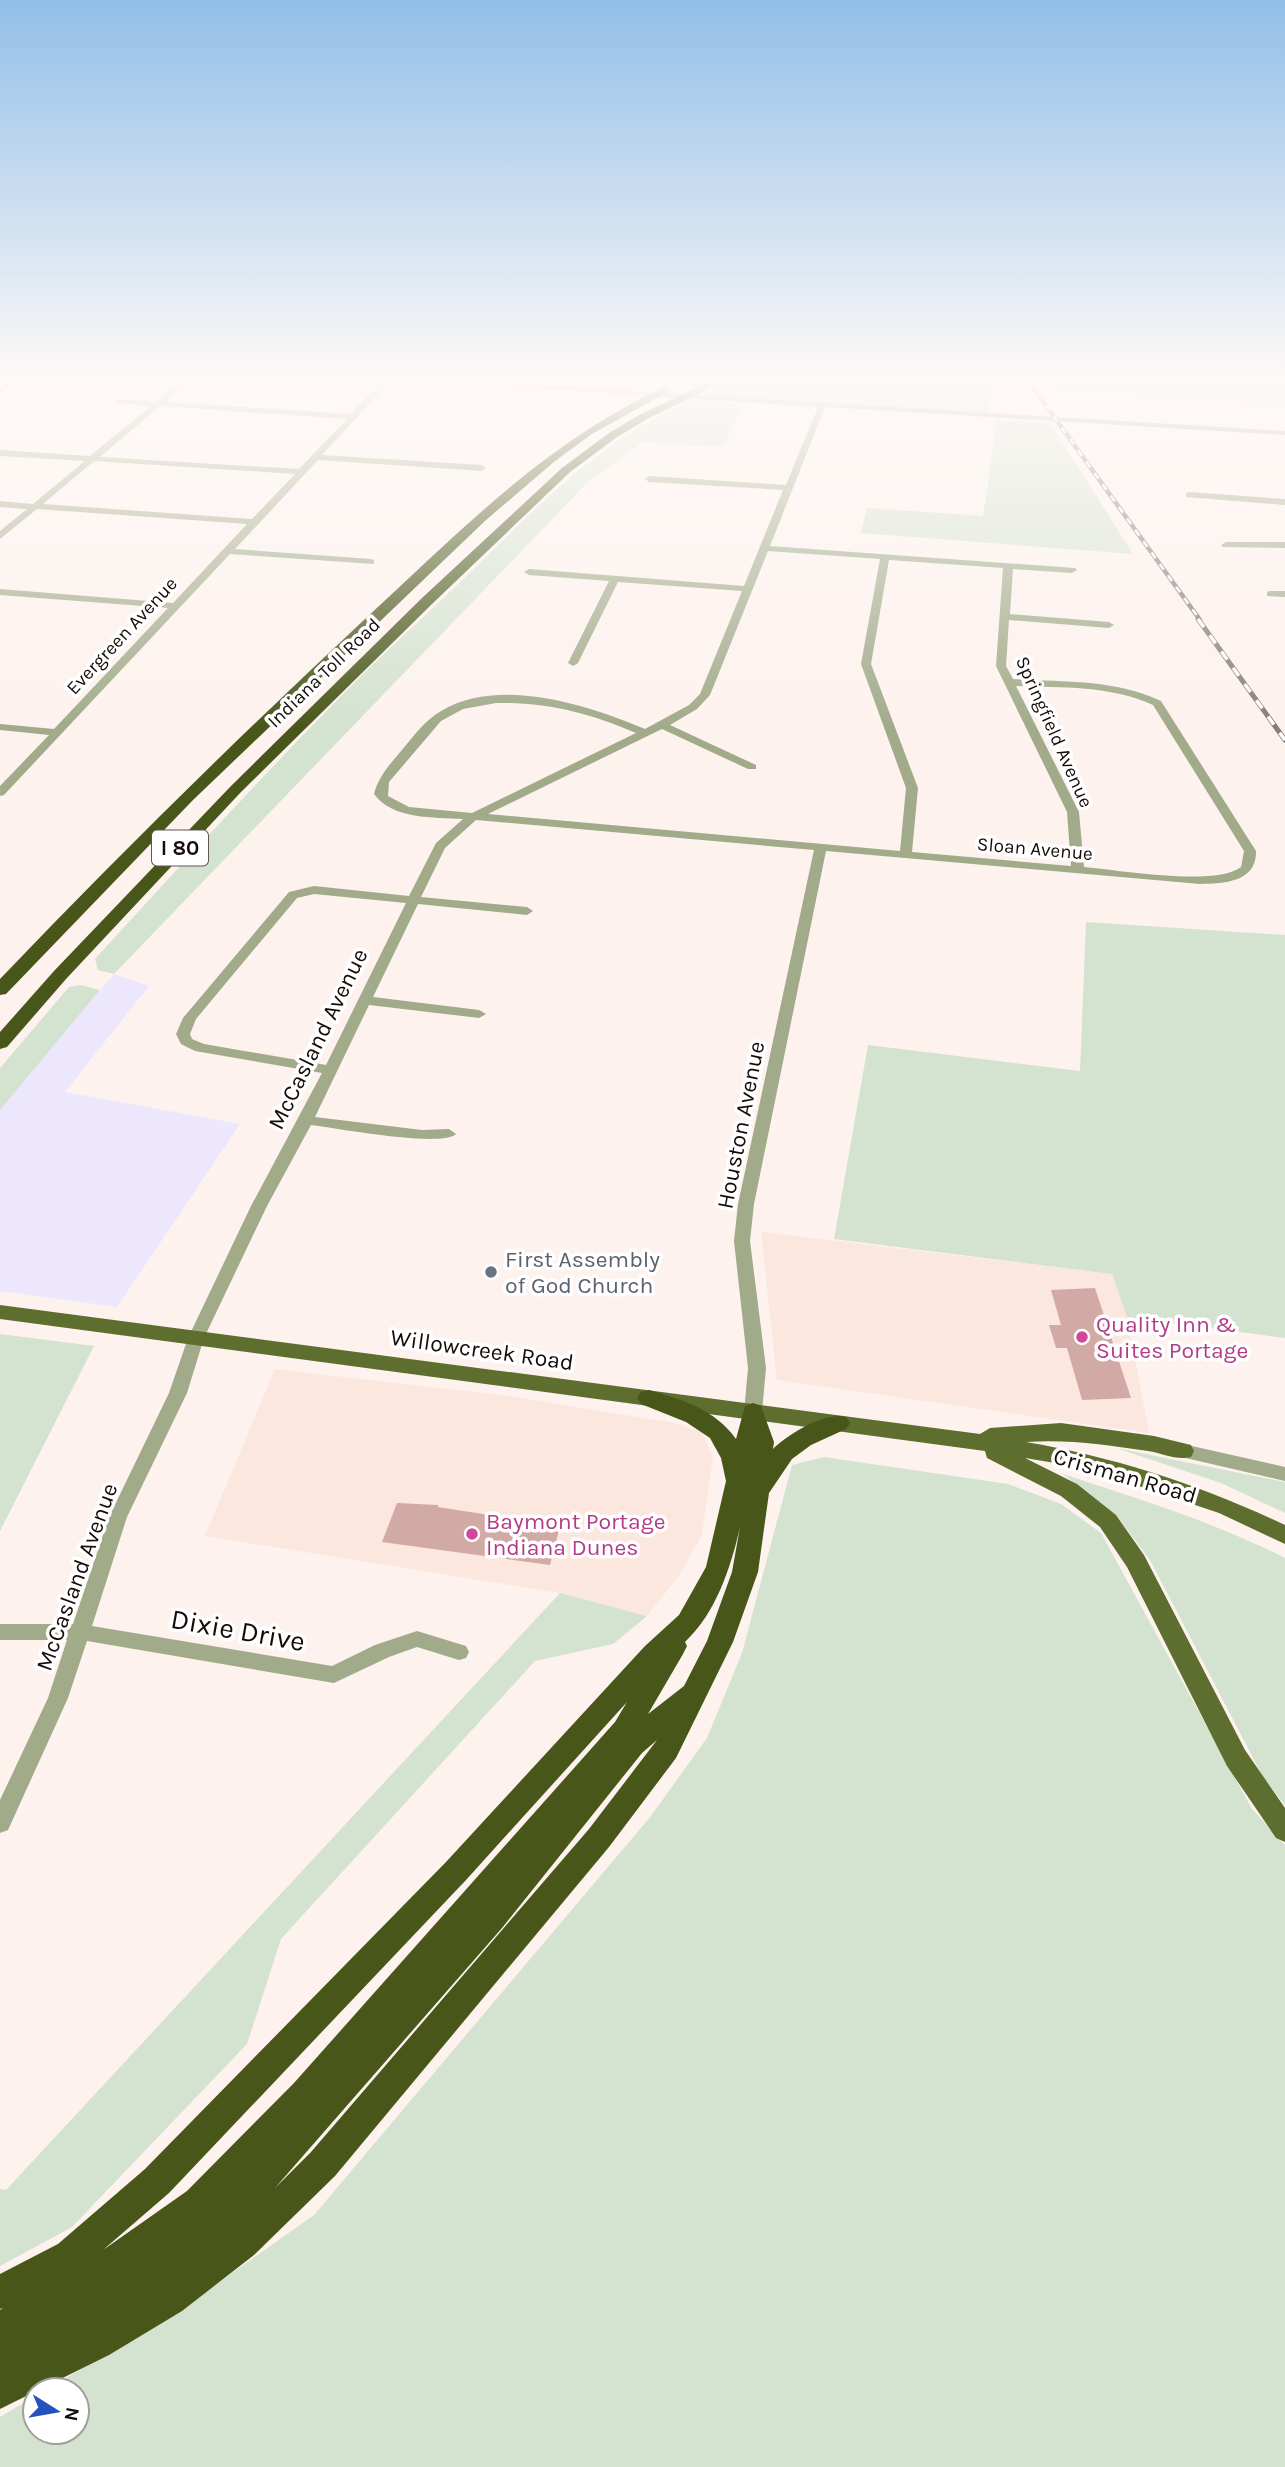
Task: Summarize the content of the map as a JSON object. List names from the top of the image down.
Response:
{
  "streets": {
    "highway": ["Indiana Toll Road", "I 80"],
    "main road": ["Willowcreek Road", "Crisman Road"],
    "street": [
      "Evergreen Avenue",
      "Springfield Avenue",
      "Sloan Avenue",
      "McCasland Avenue",
      "Houston Avenue",
      "Dixie Drive"
    ]
  },
  "crossings": [
    ["Springfield Avenue", "Sloan Avenue"],
    ["Sloan Avenue", "McCasland Avenue"],
    ["Sloan Avenue", "Houston Avenue"],
    ["McCasland Avenue", "Willowcreek Road"],
    ["McCasland Avenue", "Dixie Drive"],
    ["Houston Avenue", "Willowcreek Road"],
    ["Willowcreek Road", "Crisman Road"]
  ],
  "places": ["First Assembly of God Church", "Quality Inn & Suites Portage", "Baymont Portage Indiana Dunes"],
  "north": "right"
}
